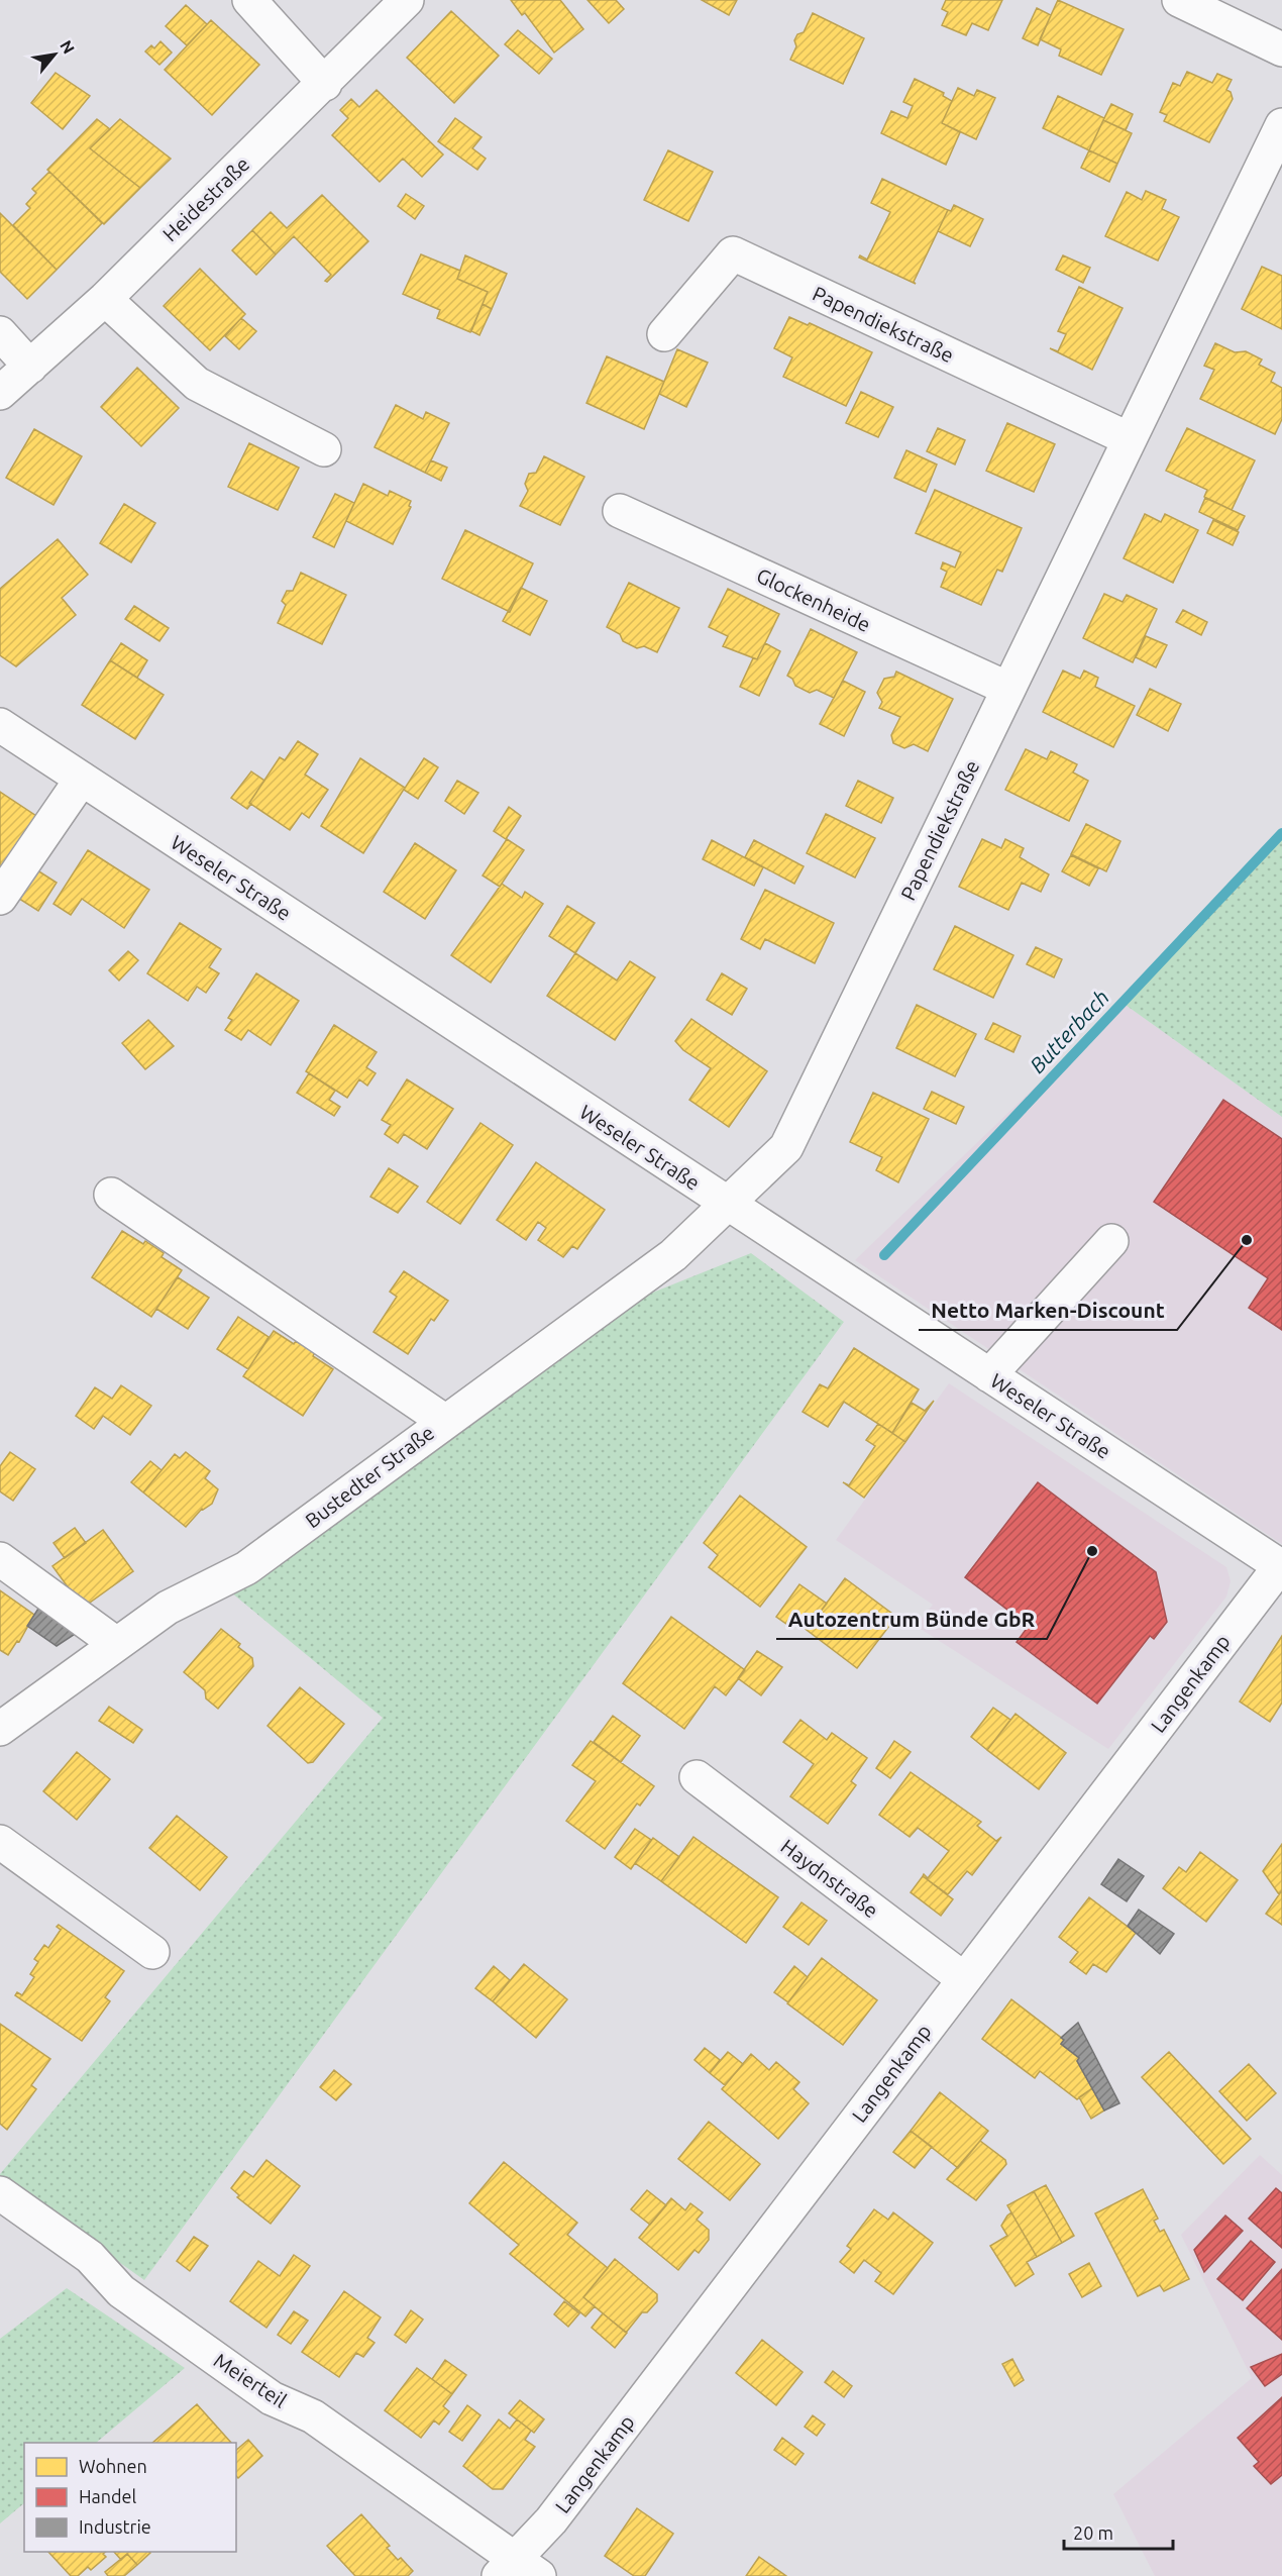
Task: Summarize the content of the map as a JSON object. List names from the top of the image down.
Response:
{
  "streets": {
    "street": [
      "Heidestraße",
      "Papendiekstraße",
      "Glockenheide",
      "Weseler Straße",
      "Bustedter Straße",
      "Langenkamp",
      "Haydnstraße",
      "Meierteil"
    ]
  },
  "crossings": [
    ["Papendiekstraße", "Glockenheide"],
    ["Papendiekstraße", "Weseler Straße"],
    ["Papendiekstraße", "Bustedter Straße"],
    ["Weseler Straße", "Bustedter Straße"],
    ["Weseler Straße", "Langenkamp"],
    ["Langenkamp", "Haydnstraße"],
    ["Langenkamp", "Meierteil"]
  ],
  "water": ["Butterbach"],
  "places": ["Netto Marken-Discount", "Autozentrum Bünde GbR"],
  "legend": ["Wohnen", "Handel", "Industrie"],
  "scale_bar": "20 m",
  "north": "top right"
}
